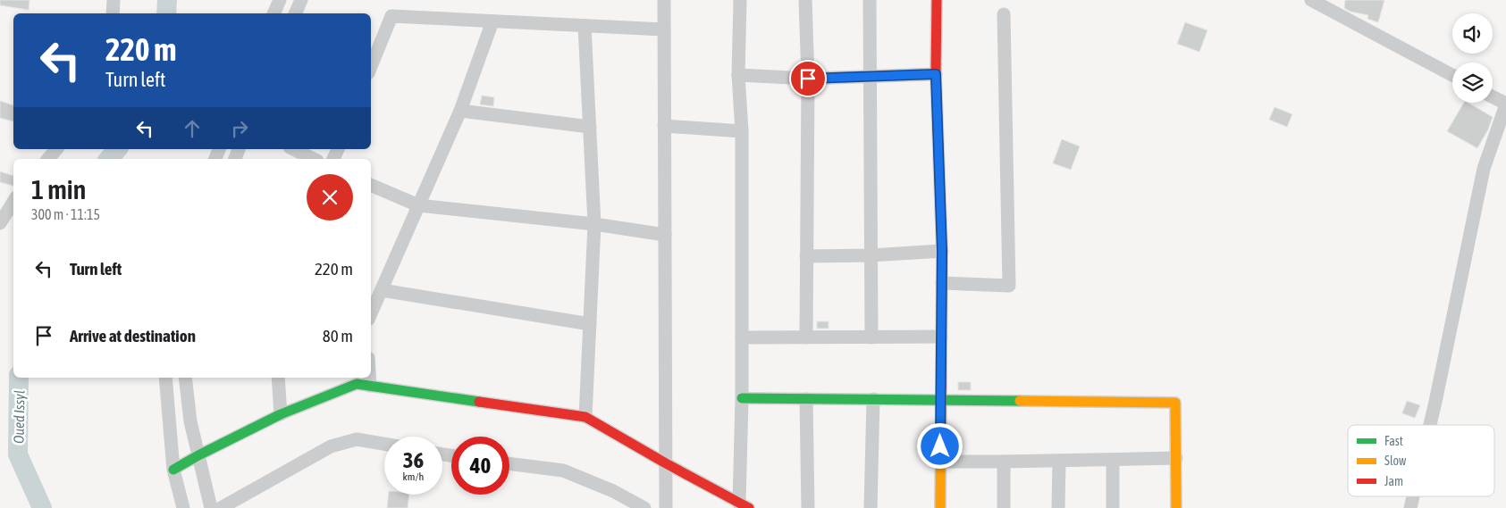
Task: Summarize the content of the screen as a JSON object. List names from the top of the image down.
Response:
{
  "water": ["Oued Issyl"],
  "legend": ["Fast", "Slow", "Jam"],
  "page": {
    "turn": ["220 m", "Turn left"],
    "heading": ["1 min", "300 m · 11:15"],
    "list": [
      {
        "name": "Turn left",
        "value": "220 m"
      },
      {
        "name": "Arrive at destination",
        "value": "80 m"
      }
    ],
    "speed": "36 km/h",
    "limit": "40"
  }
}
